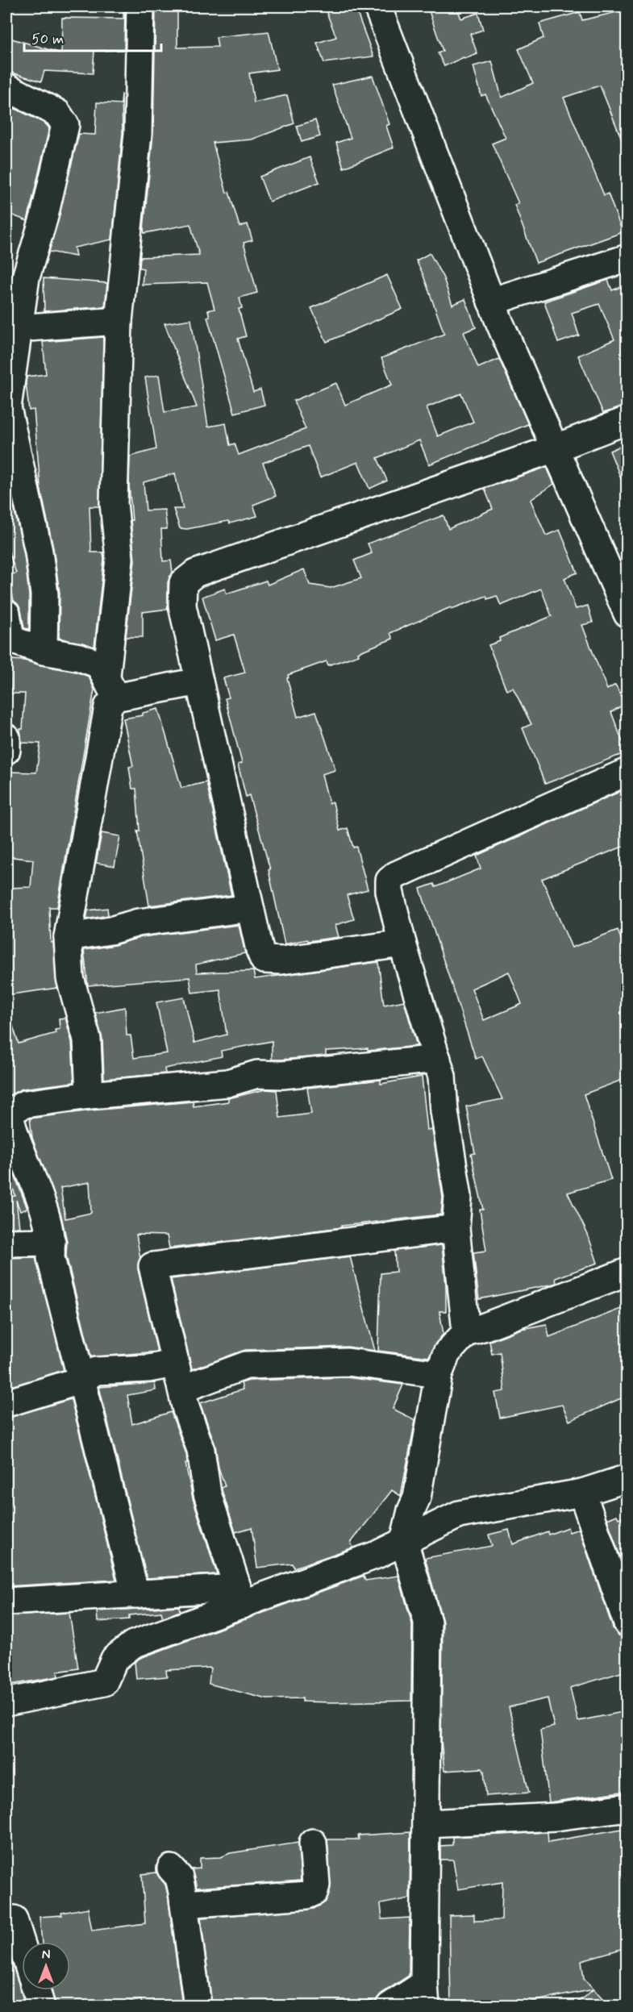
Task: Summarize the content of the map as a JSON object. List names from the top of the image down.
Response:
{
  "scale_bar": "50 m",
  "north": "top"
}
